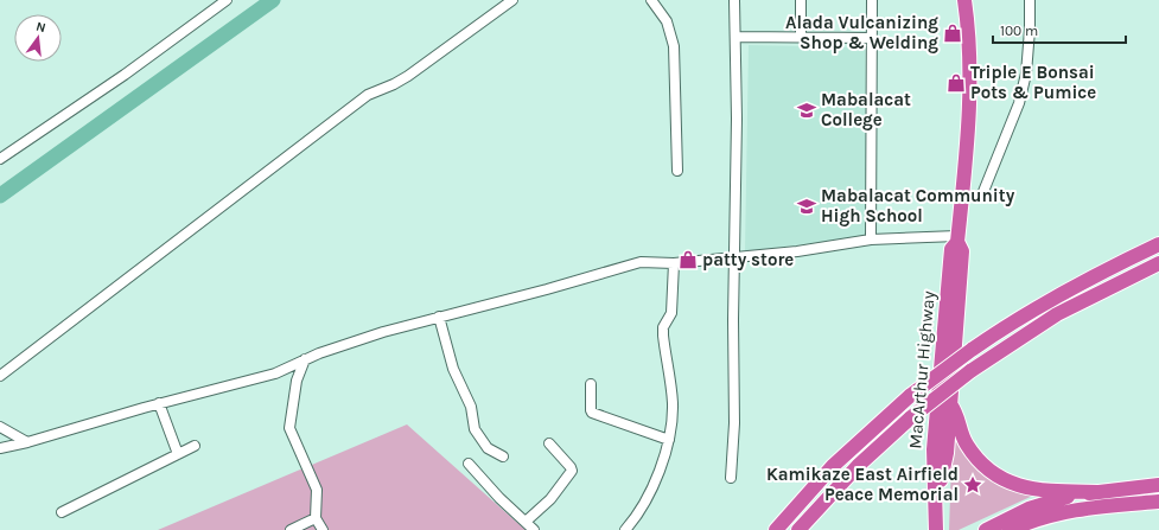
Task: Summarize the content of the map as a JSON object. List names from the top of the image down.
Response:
{
  "streets": {
    "highway": ["MacArthur Highway"]
  },
  "places": {
    "shop": ["Alada Vulcanizing Shop & Welding", "Triple E Bonsai Pots & Pumice", "patty store"],
    "school or university": ["Mabalacat College", "Mabalacat Community High School"],
    "place": ["Kamikaze East Airfield Peace Memorial"]
  },
  "scale_bar": "100 m",
  "north": "top"
}
